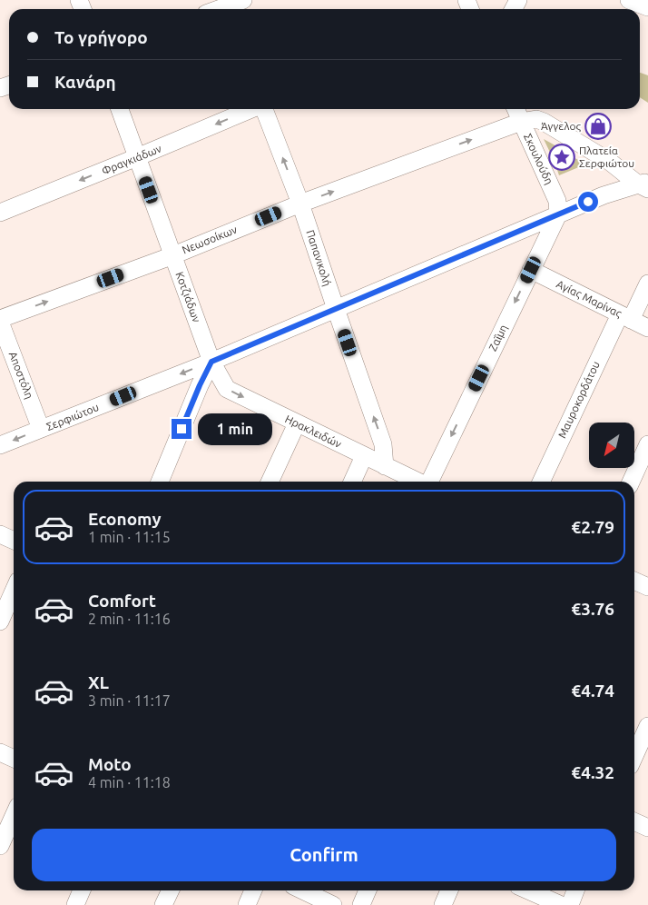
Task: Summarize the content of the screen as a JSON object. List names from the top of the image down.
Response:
{
  "streets": {
    "street": [
      "Σκουλούδη",
      "Φραγκιάδων",
      "Νεωσοίκων",
      "Παπανικολή",
      "Κοτζιάδων",
      "Αγίας Μαρίνας",
      "Ζαΐμη",
      "Αποστόλη",
      "Μαυροκορδάτου",
      "Σερφιώτου",
      "Ηρακλειδών"
    ]
  },
  "crossings": [
    ["Σκουλούδη", "Νεωσοίκων"],
    ["Σκουλούδη", "Ζαΐμη"],
    ["Σκουλούδη", "Σερφιώτου"],
    ["Φραγκιάδων", "Κοτζιάδων"],
    ["Νεωσοίκων", "Παπανικολή"],
    ["Νεωσοίκων", "Κοτζιάδων"],
    ["Νεωσοίκων", "Αποστόλη"],
    ["Νεωσοίκων", "Σερφιώτου"],
    ["Παπανικολή", "Σερφιώτου"],
    ["Παπανικολή", "Ηρακλειδών"],
    ["Κοτζιάδων", "Σερφιώτου"],
    ["Κοτζιάδων", "Ηρακλειδών"],
    ["Αγίας Μαρίνας", "Ζαΐμη"],
    ["Αγίας Μαρίνας", "Μαυροκορδάτου"],
    ["Ζαΐμη", "Σερφιώτου"],
    ["Αποστόλη", "Σερφιώτου"],
    ["Σερφιώτου", "Ηρακλειδών"]
  ],
  "one_way": [
    "Φραγκιάδων",
    "Νεωσοίκων",
    "Παπανικολή",
    "Ζαΐμη",
    "Ηρακλειδών"
  ],
  "places": {
    "shop": ["Άγγελος"],
    "place": ["Πλατεία Σερφιώτου"]
  },
  "north": "bottom left",
  "page": {
    "banner": ["Το γρήγορο", "Κανάρη"],
    "bubble": "1 min",
    "list": [
      {
        "name": "Economy",
        "note": "1 min · 11:15",
        "value": "€2.79"
      },
      {
        "name": "Comfort",
        "note": "2 min · 11:16",
        "value": "€3.76"
      },
      {
        "name": "XL",
        "note": "3 min · 11:17",
        "value": "€4.74"
      },
      {
        "name": "Moto",
        "note": "4 min · 11:18",
        "value": "€4.32"
      }
    ],
    "buttons": "Confirm"
  }
}
